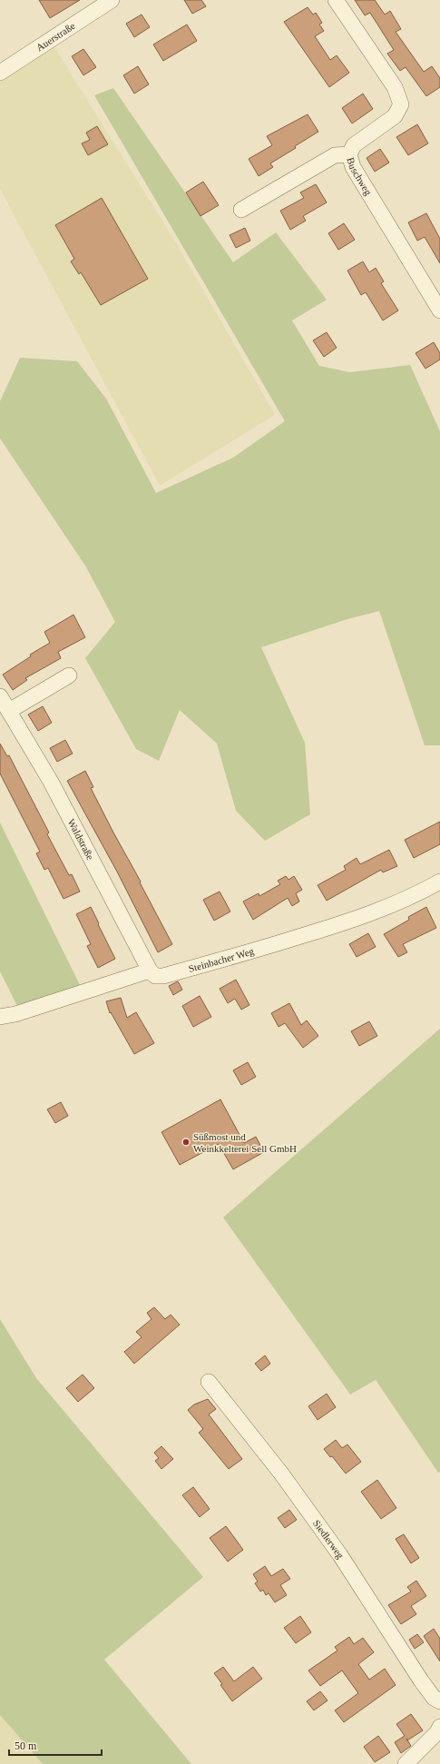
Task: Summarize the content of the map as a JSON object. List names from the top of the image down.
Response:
{
  "streets": {
    "street": [
      "Auerstraße",
      "Buschweg",
      "Waldstraße",
      "Steinbacher Weg",
      "Siedlerweg"
    ]
  },
  "crossings": [
    ["Waldstraße", "Steinbacher Weg"]
  ],
  "places": ["Süßmost und Weinkkelterei Sell GmbH"],
  "scale_bar": "50 m"
}
